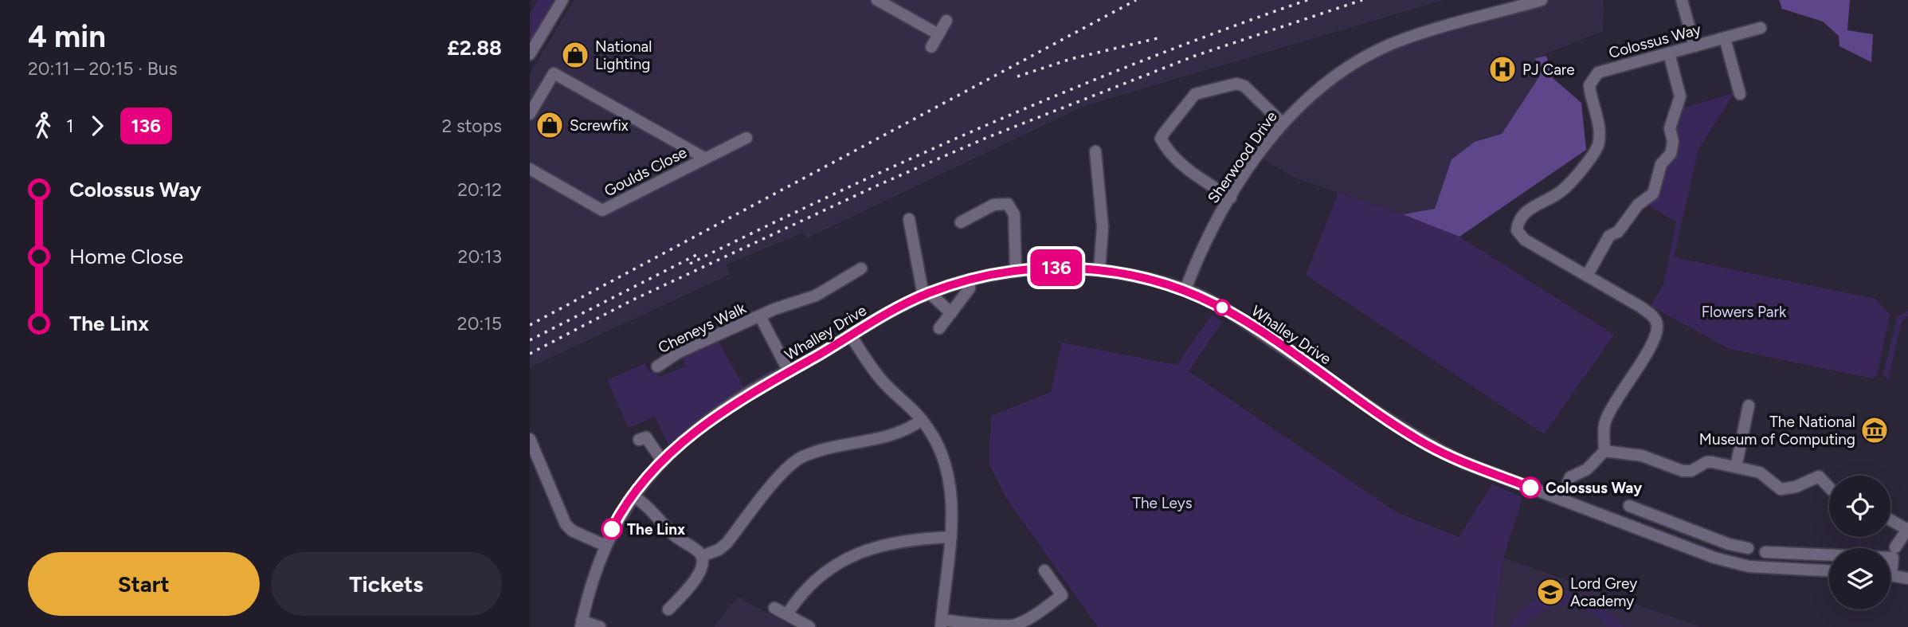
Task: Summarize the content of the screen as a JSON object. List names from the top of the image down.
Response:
{
  "streets": {
    "street": [
      "Colossus Way",
      "Sherwood Drive",
      "Goulds Close",
      "Cheneys Walk",
      "Whalley Drive"
    ]
  },
  "crossings": [
    ["Sherwood Drive", "Whalley Drive"],
    ["Cheneys Walk", "Whalley Drive"]
  ],
  "parks": ["Flowers Park", "The Leys"],
  "places": {
    "shop": ["National Lighting", "Screwfix"],
    "hospital": ["PJ Care"],
    "museum": ["The National Museum of Computing"],
    "other": ["Colossus Way", "The Linx"],
    "school or university": ["Lord Grey Academy"]
  },
  "lines": ["bus line 136"],
  "page": {
    "heading": ["4 min", "20:11 – 20:15 · Bus", "£2.88"],
    "on_map": "136",
    "legs": ["1", "136", "2 stops"],
    "list": [
      {
        "name": "Colossus Way",
        "value": "20:12"
      },
      {
        "name": "Home Close",
        "value": "20:13"
      },
      {
        "name": "The Linx",
        "value": "20:15"
      }
    ],
    "buttons": ["Start", "Tickets"]
  }
}
